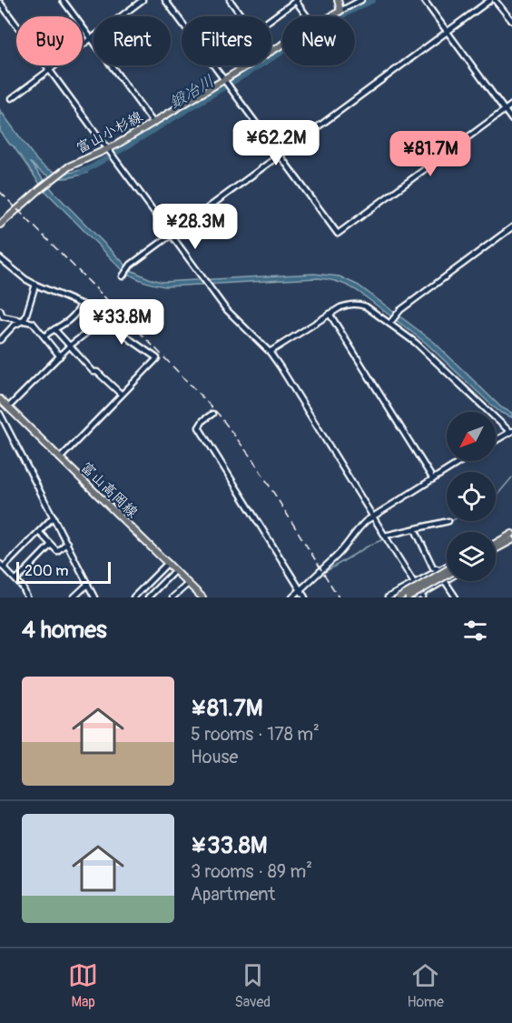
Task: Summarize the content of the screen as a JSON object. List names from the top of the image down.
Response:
{
  "streets": {
    "main road": ["富山小杉線", "富山高岡線"]
  },
  "water": ["鍛冶川"],
  "scale_bar": "200 m",
  "north": "bottom left",
  "page": {
    "chip": [
      "Buy",
      "Rent",
      "Filters",
      "New"
    ],
    "price": [
      "¥62.2M",
      "¥81.7M",
      "¥28.3M",
      "¥33.8M"
    ],
    "scale": "200 m",
    "heading": "4 homes",
    "list": [
      {
        "name": "¥81.7M",
        "note": "5 rooms · 178 m² · House"
      },
      {
        "name": "¥33.8M",
        "note": "3 rooms · 89 m² · Apartment"
      }
    ],
    "tabs": ["Map", "Saved", "Home"]
  }
}
